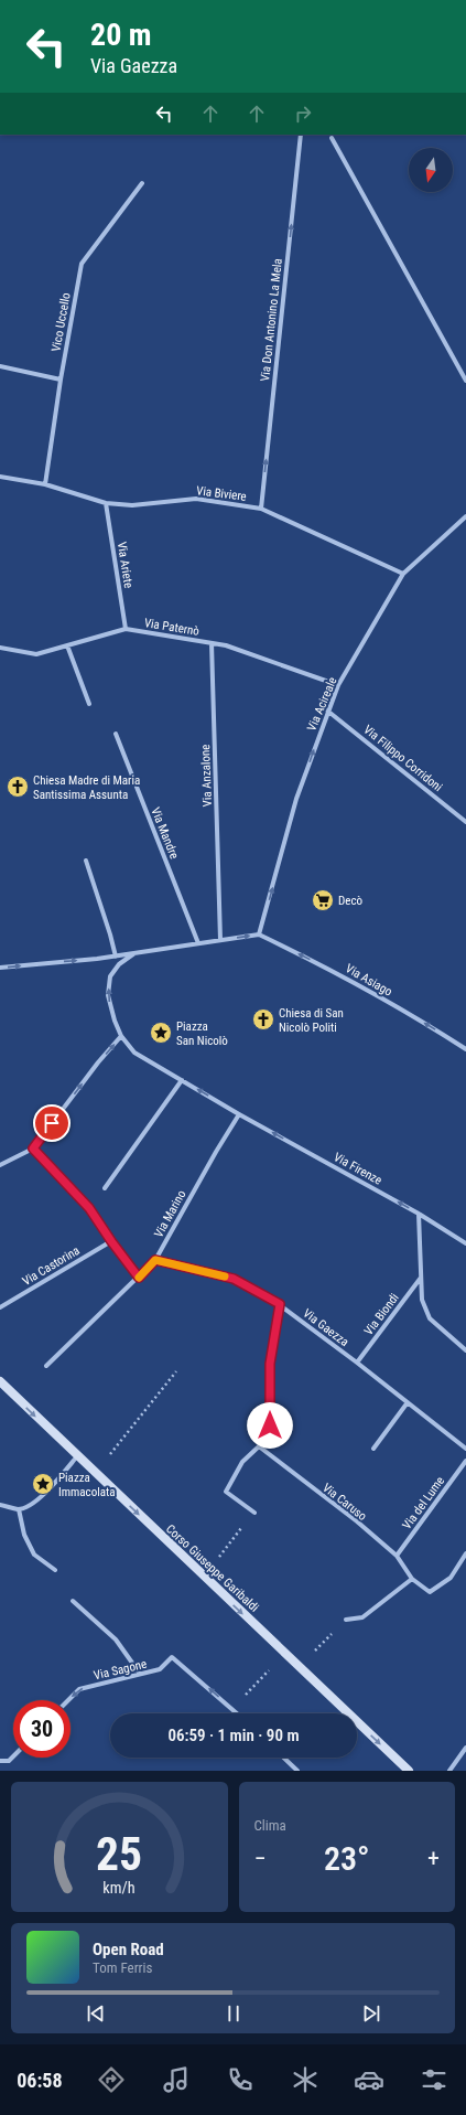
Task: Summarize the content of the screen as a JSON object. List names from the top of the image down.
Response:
{
  "streets": {
    "street": [
      "Via Don Antonino La Mela",
      "Vico Uccello",
      "Via Biviere",
      "Via Ariete",
      "Via Paternò",
      "Via Acireale",
      "Via Filippo Corridoni",
      "Via Anzalone",
      "Via Mandre",
      "Via Asiago",
      "Via Firenze",
      "Via Marino",
      "Via Castorina",
      "Via Biondi",
      "Via Gaezza",
      "Via Caruso",
      "Via del Lume",
      "Corso Giuseppe Garibaldi",
      "Via Sagone"
    ]
  },
  "crossings": [
    ["Via Don Antonino La Mela", "Via Biviere"],
    ["Vico Uccello", "Via Biviere"],
    ["Via Biviere", "Via Ariete"],
    ["Via Biviere", "Via Acireale"],
    ["Via Ariete", "Via Paternò"],
    ["Via Paternò", "Via Acireale"],
    ["Via Paternò", "Via Anzalone"],
    ["Via Acireale", "Via Filippo Corridoni"],
    ["Via Acireale", "Via Asiago"],
    ["Via Firenze", "Via Marino"],
    ["Via Marino", "Via Gaezza"],
    ["Via Biondi", "Via Gaezza"],
    ["Via Caruso", "Via del Lume"]
  ],
  "one_way": [
    "Via Don Antonino La Mela",
    "Via Acireale",
    "Via Asiago",
    "Via Firenze",
    "Corso Giuseppe Garibaldi",
    "Via Sagone"
  ],
  "places": {
    "church": ["Chiesa Madre di Maria Santissima Assunta", "Chiesa di San Nicolò Politi"],
    "supermarket": ["Decò"],
    "place": ["Piazza San Nicolò", "Piazza Immacolata"]
  },
  "north": "bottom",
  "page": {
    "turn": ["20 m", "Via Gaezza"],
    "limit": "30",
    "trip": "06:59 · 1 min · 90 m",
    "tile": "Clima",
    "heat": ["−", "23°", "+"],
    "song": ["Open Road", "Tom Ferris"],
    "tabs": "06:58",
    "gauge": ["25", "km/h"]
  }
}
